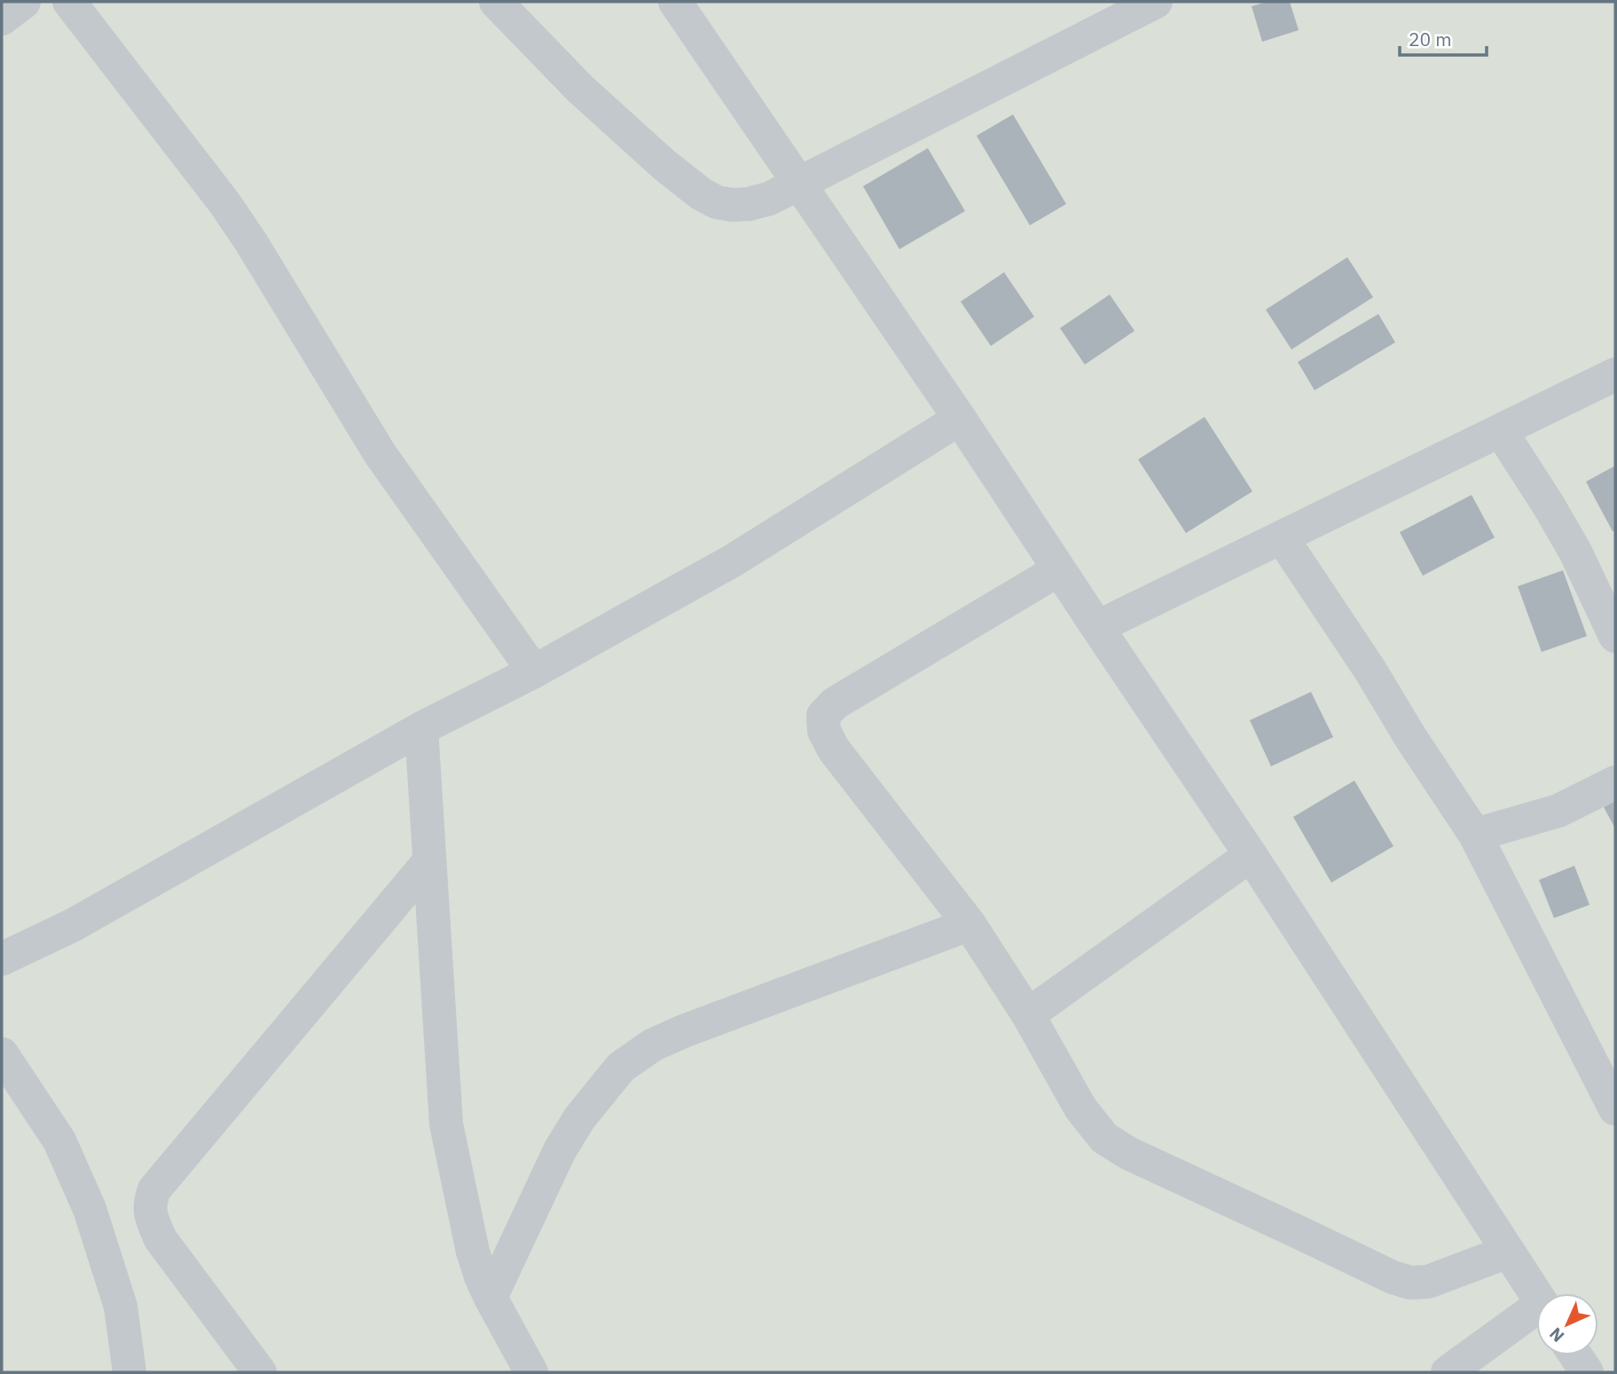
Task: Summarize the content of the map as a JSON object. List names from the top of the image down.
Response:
{
  "scale_bar": "20 m",
  "north": "bottom left"
}
